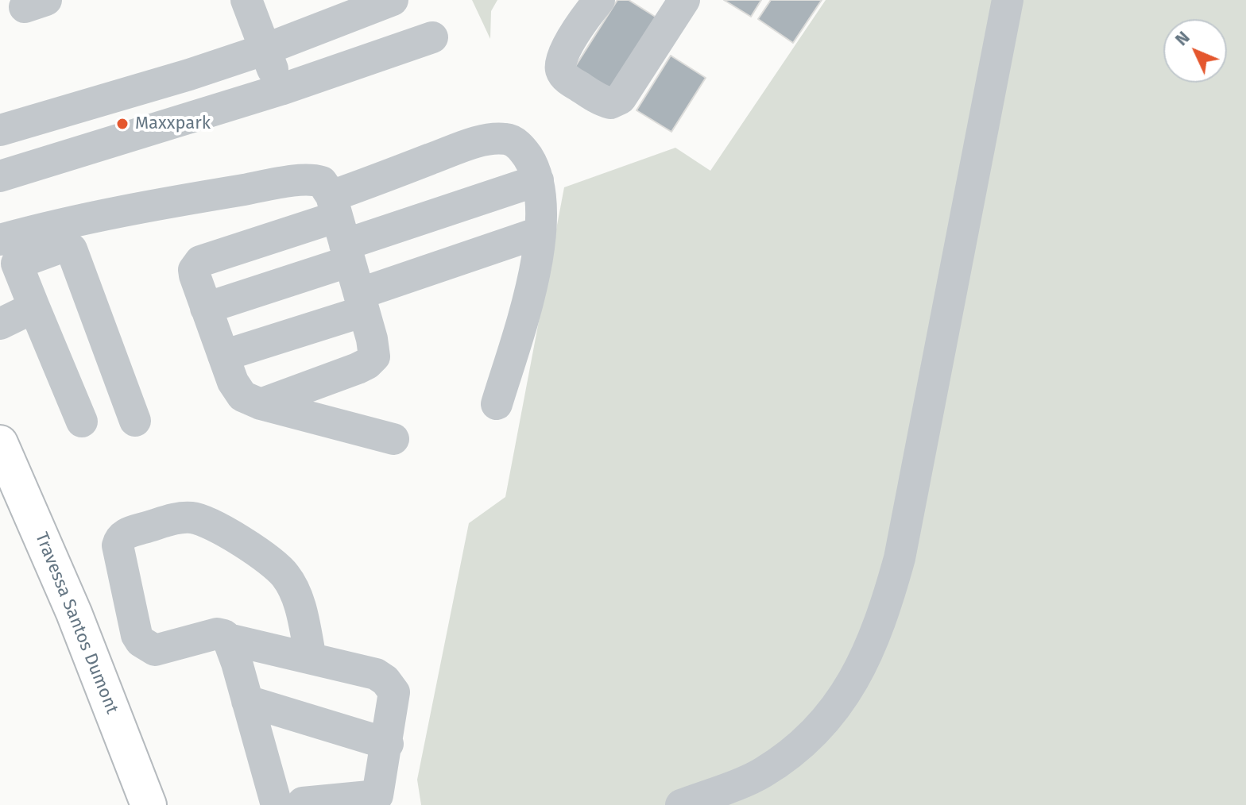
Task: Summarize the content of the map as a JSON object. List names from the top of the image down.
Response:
{
  "streets": {
    "main road": ["Travessa Santos Dumont"]
  },
  "places": ["Maxxpark"],
  "north": "top left"
}
